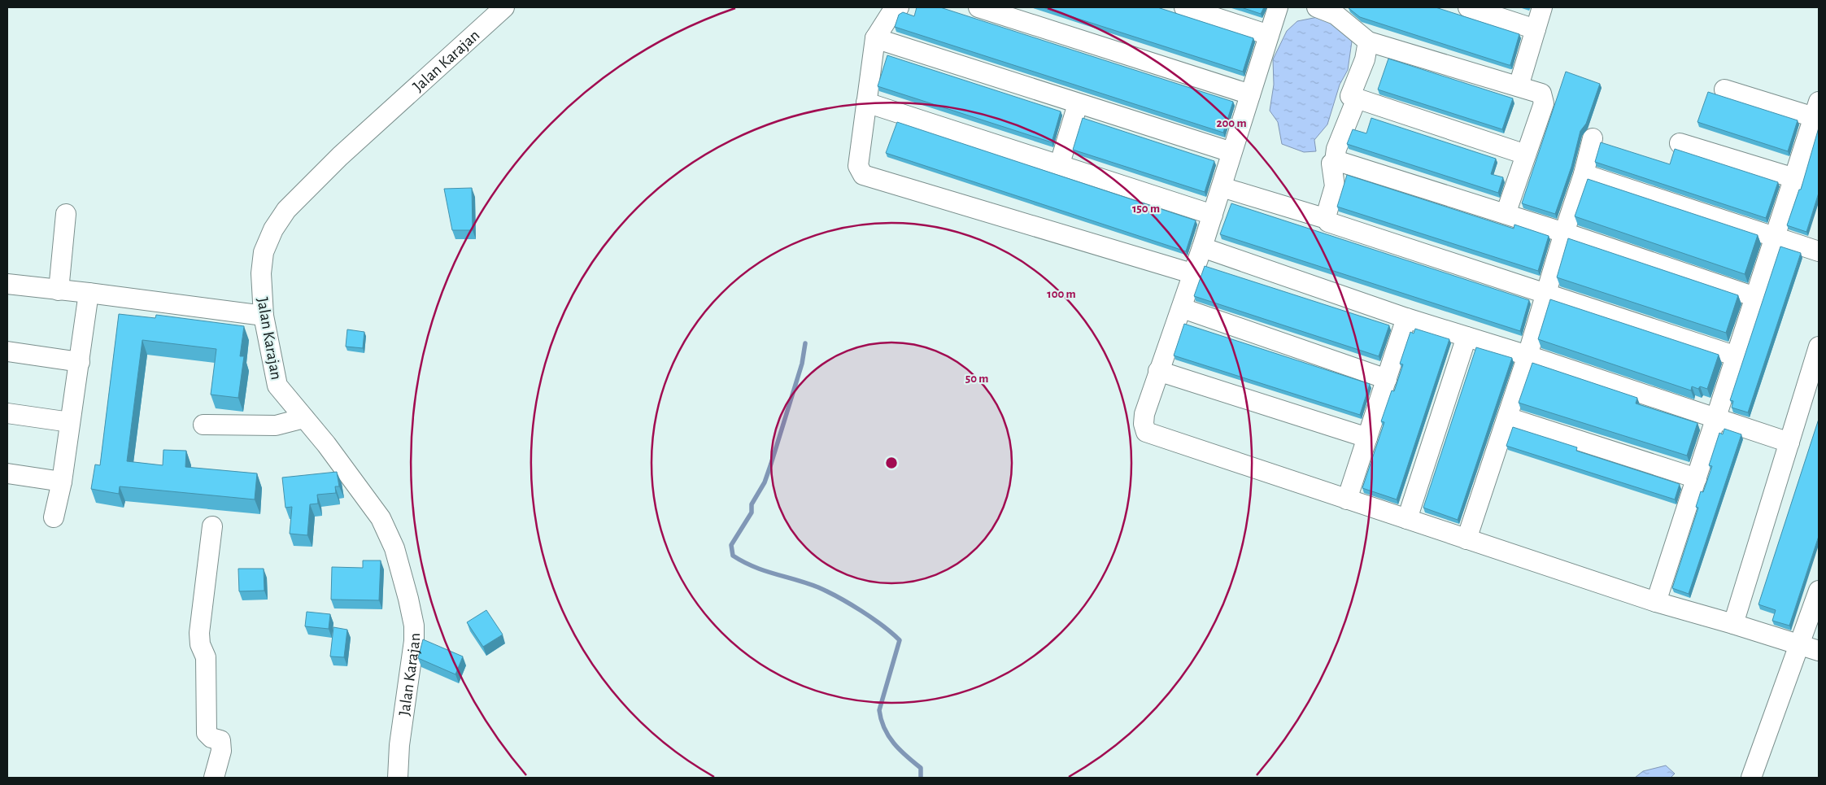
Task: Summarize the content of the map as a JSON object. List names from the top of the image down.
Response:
{
  "streets": {
    "street": ["Jalan Karajan"]
  },
  "rings": [
    "200 m",
    "150 m",
    "100 m",
    "50 m"
  ]
}
